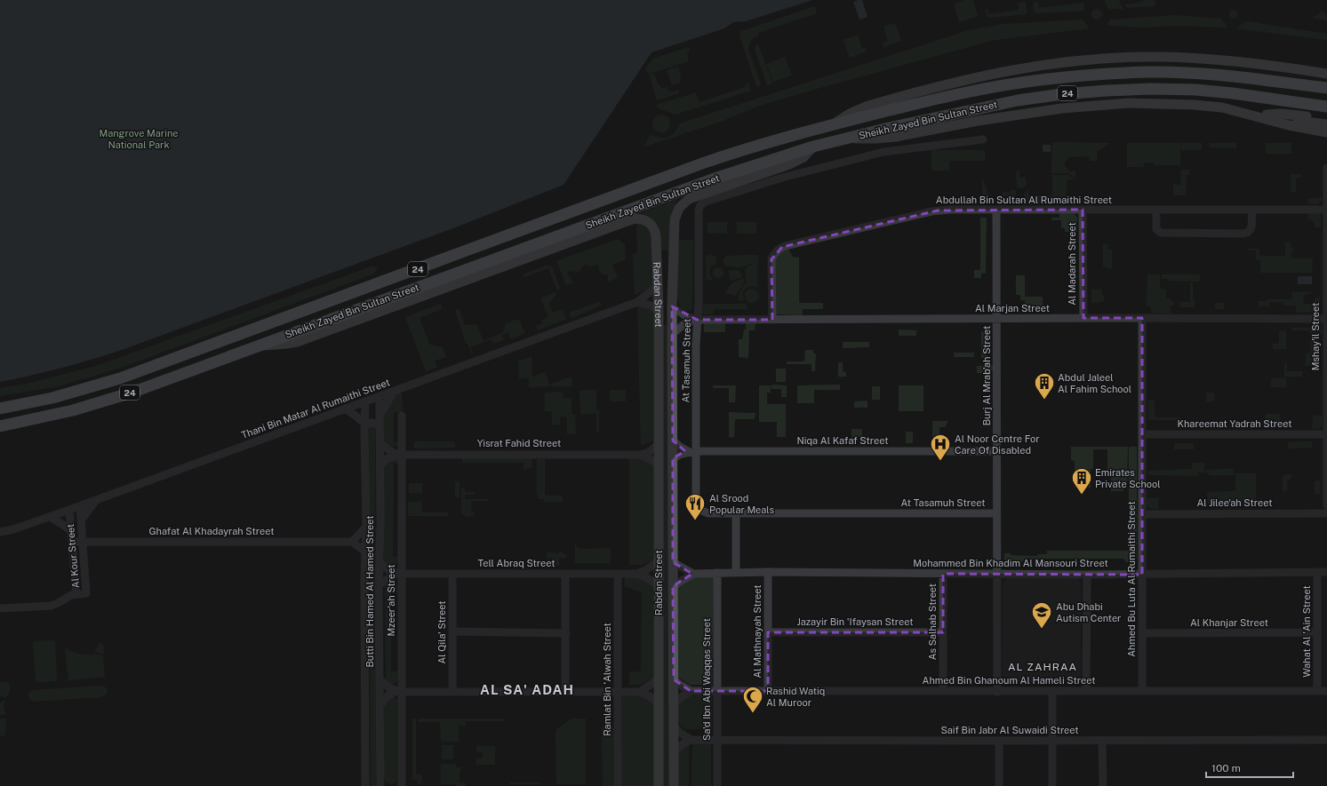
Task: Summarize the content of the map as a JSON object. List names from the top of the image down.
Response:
{
  "streets": {
    "highway": ["24", "Sheikh Zayed Bin Sultan Street"],
    "main road": ["Rabdan Street"],
    "street": [
      "Abdullah Bin Sultan Al Rumaithi Street",
      "Al Madarah Street",
      "Al Marjan Street",
      "Mshay'il Street",
      "At Tasamuh Street",
      "Burj Al Mrab'ah Street",
      "Thani Bin Matar Al Rumaithi Street",
      "Khareemat Yadrah Street",
      "Niqa Al Kafaf Street",
      "Yisrat Fahid Street",
      "Al Jilee'ah Street",
      "Ghafat Al Khadayrah Street",
      "Al Kour Street",
      "Tell Abraq Street",
      "Mohammed Bin Khadim Al Mansouri Street",
      "Ahmed Bu Luta Al Rumaithi Street",
      "Butti Bin Hamed Al Hamed Street",
      "Mzeer'ah Street",
      "Jazayir Bin 'Ifaysan Street",
      "As Salhab Street",
      "Al Khanjar Street",
      "Al Mathnayah Street",
      "Wahat Al 'Ain Street",
      "Al Qila' Street",
      "Ramlat Bin 'Alwah Street",
      "Sa'd Ibn Abi Waqqas Street",
      "Ahmed Bin Ghanoum Al Hameli Street",
      "Saif Bin Jabr Al Suwaidi Street"
    ]
  },
  "crossings": [
    ["Sheikh Zayed Bin Sultan Street", "Rabdan Street"],
    ["Abdullah Bin Sultan Al Rumaithi Street", "Al Madarah Street"],
    ["Abdullah Bin Sultan Al Rumaithi Street", "Al Marjan Street"],
    ["Abdullah Bin Sultan Al Rumaithi Street", "Mshay'il Street"],
    ["Abdullah Bin Sultan Al Rumaithi Street", "Burj Al Mrab'ah Street"],
    ["Al Madarah Street", "Al Marjan Street"],
    ["Rabdan Street", "Al Marjan Street"],
    ["Rabdan Street", "Thani Bin Matar Al Rumaithi Street"],
    ["Rabdan Street", "Niqa Al Kafaf Street"],
    ["Rabdan Street", "Yisrat Fahid Street"],
    ["Rabdan Street", "Tell Abraq Street"],
    ["Al Marjan Street", "Mshay'il Street"],
    ["Al Marjan Street", "At Tasamuh Street"],
    ["Al Marjan Street", "Burj Al Mrab'ah Street"],
    ["Al Marjan Street", "Ahmed Bu Luta Al Rumaithi Street"],
    ["Mshay'il Street", "Khareemat Yadrah Street"],
    ["At Tasamuh Street", "Burj Al Mrab'ah Street"],
    ["At Tasamuh Street", "Niqa Al Kafaf Street"],
    ["Burj Al Mrab'ah Street", "Niqa Al Kafaf Street"],
    ["Burj Al Mrab'ah Street", "Mohammed Bin Khadim Al Mansouri Street"],
    ["Burj Al Mrab'ah Street", "Ahmed Bin Ghanoum Al Hameli Street"],
    ["Thani Bin Matar Al Rumaithi Street", "Al Kour Street"],
    ["Thani Bin Matar Al Rumaithi Street", "Butti Bin Hamed Al Hamed Street"],
    ["Khareemat Yadrah Street", "Ahmed Bu Luta Al Rumaithi Street"],
    ["Yisrat Fahid Street", "Butti Bin Hamed Al Hamed Street"],
    ["Yisrat Fahid Street", "Mzeer'ah Street"],
    ["Al Jilee'ah Street", "Ahmed Bu Luta Al Rumaithi Street"],
    ["Ghafat Al Khadayrah Street", "Al Kour Street"],
    ["Tell Abraq Street", "Mzeer'ah Street"],
    ["Tell Abraq Street", "Al Qila' Street"],
    ["Tell Abraq Street", "Ramlat Bin 'Alwah Street"],
    ["Mohammed Bin Khadim Al Mansouri Street", "Ahmed Bu Luta Al Rumaithi Street"],
    ["Mohammed Bin Khadim Al Mansouri Street", "As Salhab Street"],
    ["Mohammed Bin Khadim Al Mansouri Street", "Al Mathnayah Street"],
    ["Mohammed Bin Khadim Al Mansouri Street", "Wahat Al 'Ain Street"],
    ["Mohammed Bin Khadim Al Mansouri Street", "Sa'd Ibn Abi Waqqas Street"],
    ["Ahmed Bu Luta Al Rumaithi Street", "Al Khanjar Street"],
    ["Ahmed Bu Luta Al Rumaithi Street", "Ahmed Bin Ghanoum Al Hameli Street"],
    ["Jazayir Bin 'Ifaysan Street", "As Salhab Street"],
    ["Jazayir Bin 'Ifaysan Street", "Al Mathnayah Street"],
    ["As Salhab Street", "Ahmed Bin Ghanoum Al Hameli Street"],
    ["Al Khanjar Street", "Wahat Al 'Ain Street"],
    ["Al Mathnayah Street", "Ahmed Bin Ghanoum Al Hameli Street"],
    ["Wahat Al 'Ain Street", "Ahmed Bin Ghanoum Al Hameli Street"],
    ["Sa'd Ibn Abi Waqqas Street", "Ahmed Bin Ghanoum Al Hameli Street"],
    ["Sa'd Ibn Abi Waqqas Street", "Saif Bin Jabr Al Suwaidi Street"]
  ],
  "districts": ["AL ZAHRAA", "AL SA' ADAH"],
  "parks": ["Mangrove Marine National Park"],
  "places": {
    "building": ["Abdul Jaleel Al Fahim School", "Emirates Private School"],
    "hospital": ["Al Noor Centre For Care Of Disabled"],
    "restaurant": ["Al Srood Popular Meals"],
    "school or university": ["Abu Dhabi Autism Center"],
    "mosque": ["Rashid Watiq Al Muroor"]
  },
  "scale_bar": "100 m"
}
